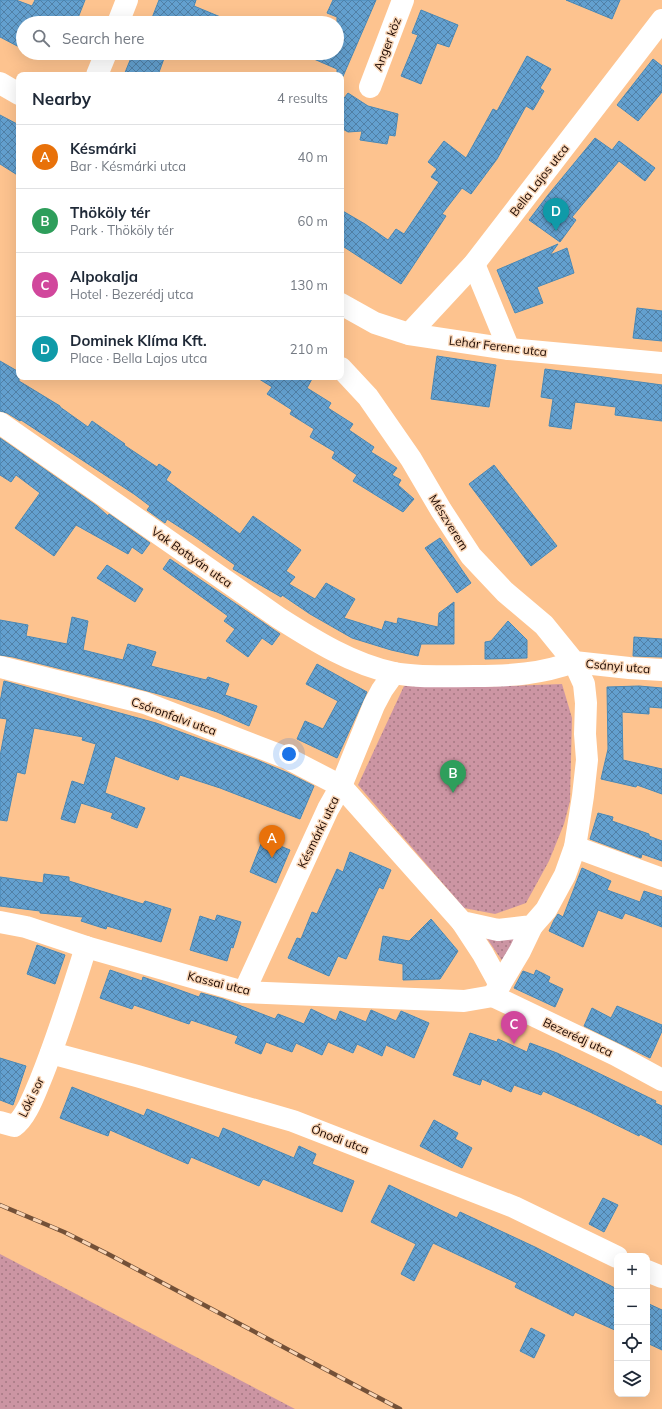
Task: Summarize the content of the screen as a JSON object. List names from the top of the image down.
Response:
{
  "streets": {
    "street": [
      "Anger köz",
      "Bella Lajos utca",
      "Lehár Ferenc utca",
      "Mészverem",
      "Vak Bottyán utca",
      "Csányi utca",
      "Csóronfalvi utca",
      "Késmárki utca",
      "Kassai utca",
      "Bezerédj utca",
      "Lóki sor",
      "Ónodi utca"
    ]
  },
  "crossings": [
    ["Bella Lajos utca", "Lehár Ferenc utca"],
    ["Mészverem", "Vak Bottyán utca"],
    ["Mészverem", "Csányi utca"],
    ["Mészverem", "Kassai utca"],
    ["Mészverem", "Bezerédj utca"],
    ["Vak Bottyán utca", "Csányi utca"],
    ["Vak Bottyán utca", "Késmárki utca"],
    ["Csóronfalvi utca", "Késmárki utca"],
    ["Késmárki utca", "Kassai utca"],
    ["Kassai utca", "Bezerédj utca"],
    ["Kassai utca", "Lóki sor"],
    ["Lóki sor", "Ónodi utca"]
  ],
  "page": {
    "search": "Search here",
    "heading": ["Nearby", "4 results"],
    "list": [
      {
        "mark": "A",
        "name": "Késmárki",
        "note": "Bar · Késmárki utca",
        "value": "40 m"
      },
      {
        "mark": "B",
        "name": "Thököly tér",
        "note": "Park · Thököly tér",
        "value": "60 m"
      },
      {
        "mark": "C",
        "name": "Alpokalja",
        "note": "Hotel · Bezerédj utca",
        "value": "130 m"
      },
      {
        "mark": "D",
        "name": "Dominek Klíma Kft.",
        "note": "Place · Bella Lajos utca",
        "value": "210 m"
      }
    ],
    "pins": [
      "D",
      "B",
      "A",
      "C"
    ],
    "map_buttons": ["+", "−"]
  }
}
